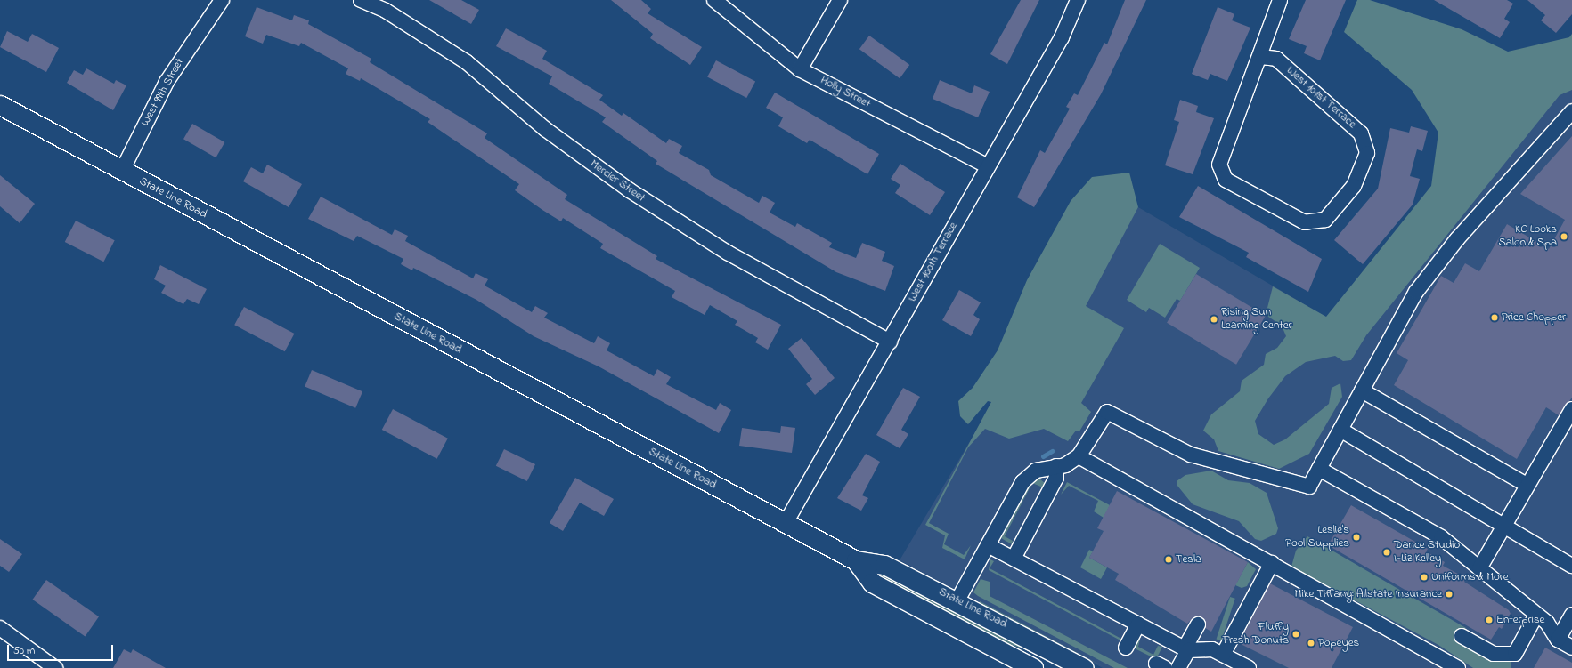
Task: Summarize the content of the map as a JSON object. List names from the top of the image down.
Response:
{
  "streets": {
    "main road": ["State Line Road"],
    "street": [
      "West 99th Street",
      "Holly Street",
      "West 101st Terrace",
      "Mercier Street",
      "West 100th Terrace"
    ]
  },
  "crossings": [
    ["West 99th Street", "State Line Road"],
    ["Holly Street", "West 100th Terrace"],
    ["Mercier Street", "West 100th Terrace"],
    ["State Line Road", "West 100th Terrace"]
  ],
  "places": [
    "KC Looks Salon & Spa",
    "Price Chopper",
    "Rising Sun Learning Center",
    "Leslie's Pool Supplies",
    "Dance Studio I-Liz Kelley",
    "Tesla",
    "Uniforms & More",
    "Mike Tiffany: Allstate Insurance",
    "Enterprise",
    "Fluffy Fresh Donuts",
    "Popeyes"
  ],
  "scale_bar": "50 m"
}
